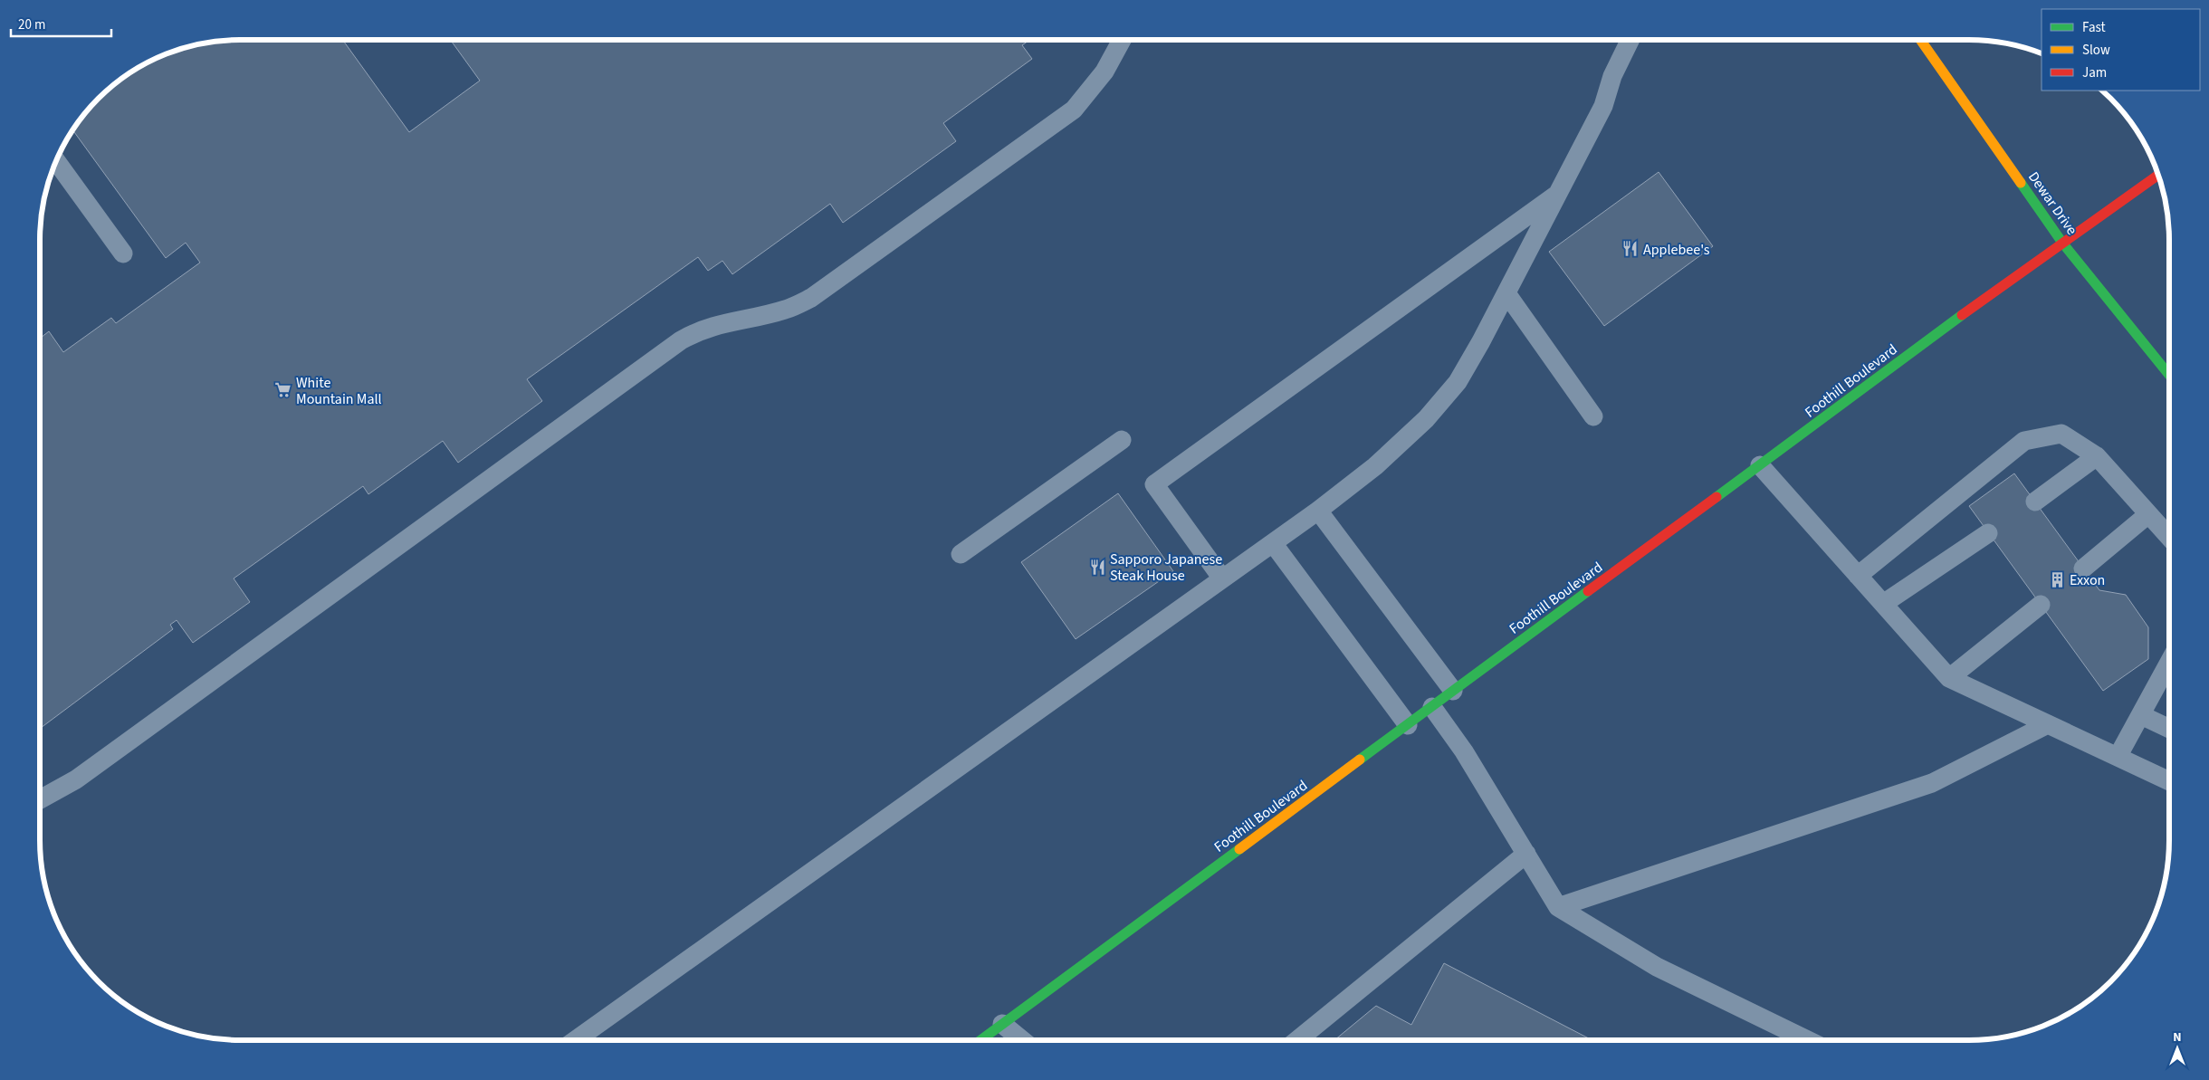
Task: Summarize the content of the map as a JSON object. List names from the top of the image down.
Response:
{
  "streets": {
    "street": ["Dewar Drive", "Foothill Boulevard"]
  },
  "crossings": [
    ["Dewar Drive", "Foothill Boulevard"]
  ],
  "places": {
    "restaurant": ["Applebee's", "Sapporo Japanese Steak House"],
    "supermarket": ["White Mountain Mall"],
    "building": ["Exxon"]
  },
  "legend": ["Fast", "Slow", "Jam"],
  "scale_bar": "20 m",
  "north": "top"
}
